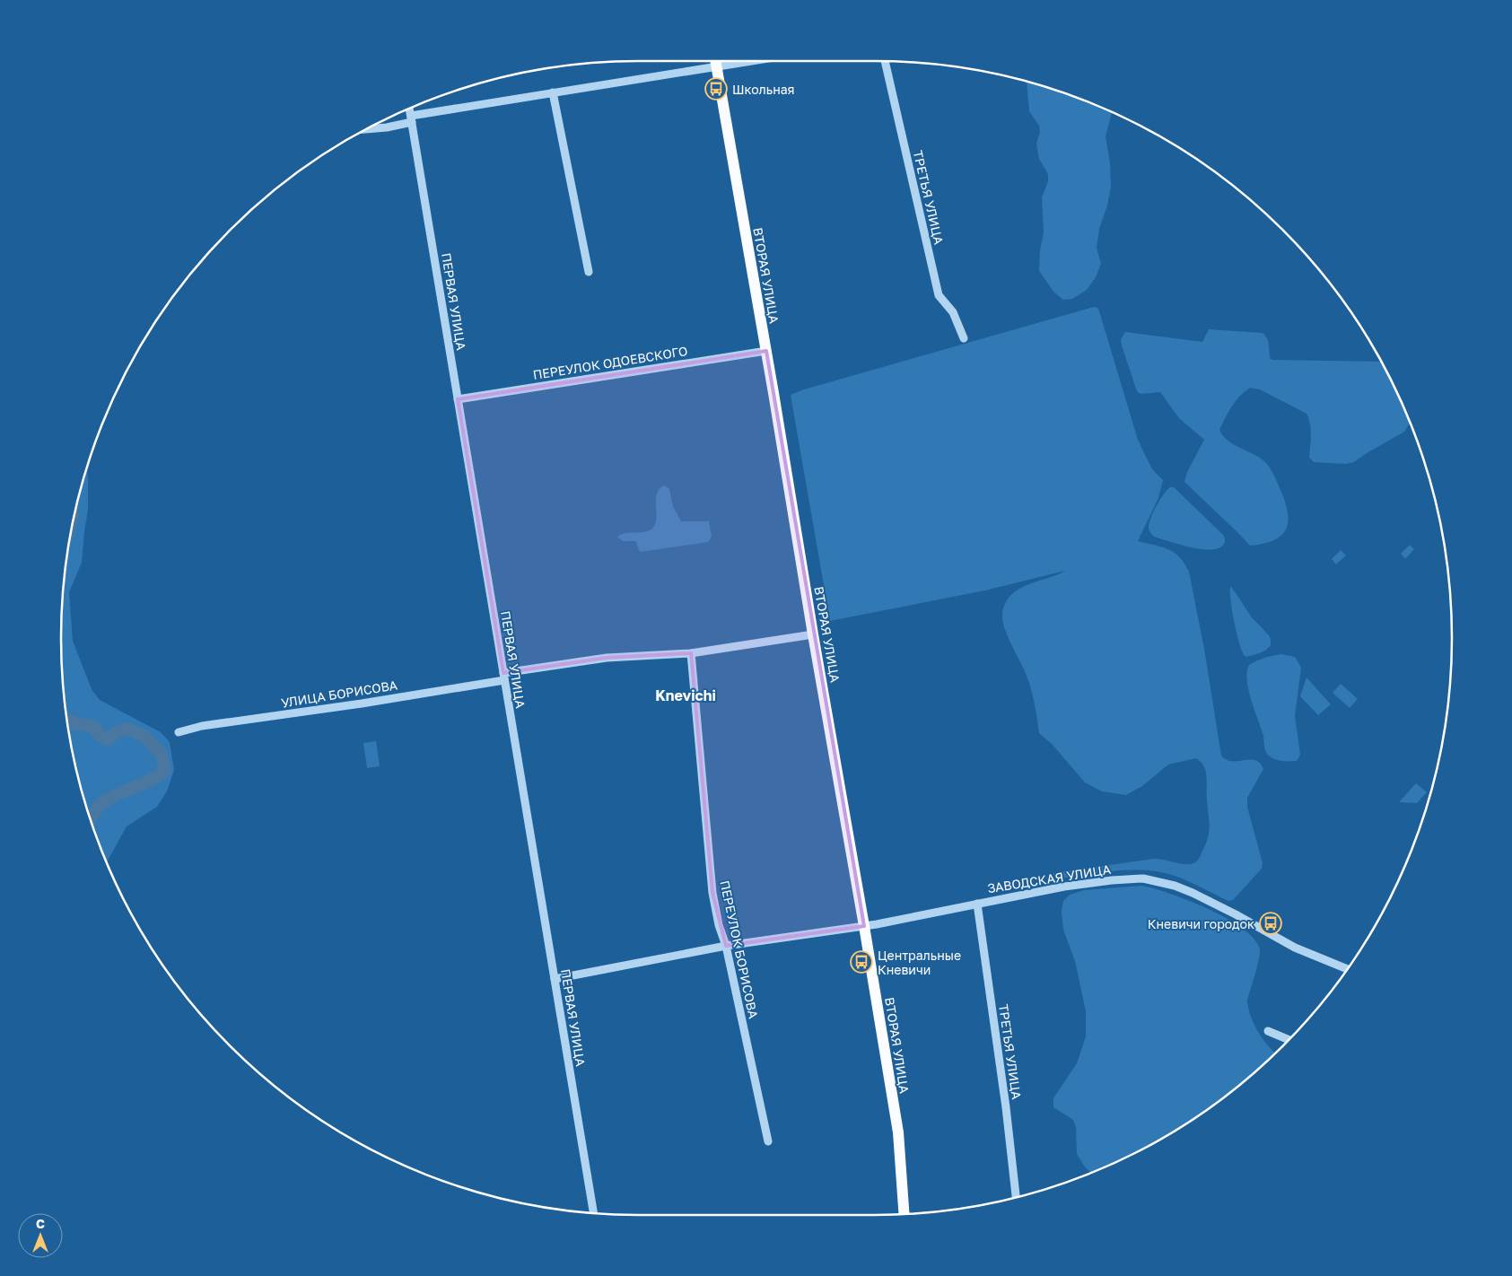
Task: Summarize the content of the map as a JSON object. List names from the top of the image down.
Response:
{
  "streets": {
    "main road": ["ВТОРАЯ УЛИЦА"],
    "street": [
      "ТРЕТЬЯ УЛИЦА",
      "ПЕРВАЯ УЛИЦА",
      "ПЕРЕУЛОК ОДОЕВСКОГО",
      "УЛИЦА БОРИСОВА",
      "ЗАВОДСКАЯ УЛИЦА",
      "ПЕРЕУЛОК БОРИСОВА"
    ]
  },
  "crossings": [
    ["ТРЕТЬЯ УЛИЦА", "ЗАВОДСКАЯ УЛИЦА"],
    ["ВТОРАЯ УЛИЦА", "ПЕРЕУЛОК ОДОЕВСКОГО"],
    ["ВТОРАЯ УЛИЦА", "ЗАВОДСКАЯ УЛИЦА"],
    ["ПЕРВАЯ УЛИЦА", "ПЕРЕУЛОК ОДОЕВСКОГО"],
    ["ПЕРВАЯ УЛИЦА", "УЛИЦА БОРИСОВА"],
    ["ПЕРВАЯ УЛИЦА", "ЗАВОДСКАЯ УЛИЦА"],
    ["ЗАВОДСКАЯ УЛИЦА", "ПЕРЕУЛОК БОРИСОВА"]
  ],
  "districts": ["Knevichi"],
  "places": {
    "bus stop": ["Школьная", "Кневичи городок", "Центральные Кневичи"]
  },
  "north": "top"
}
